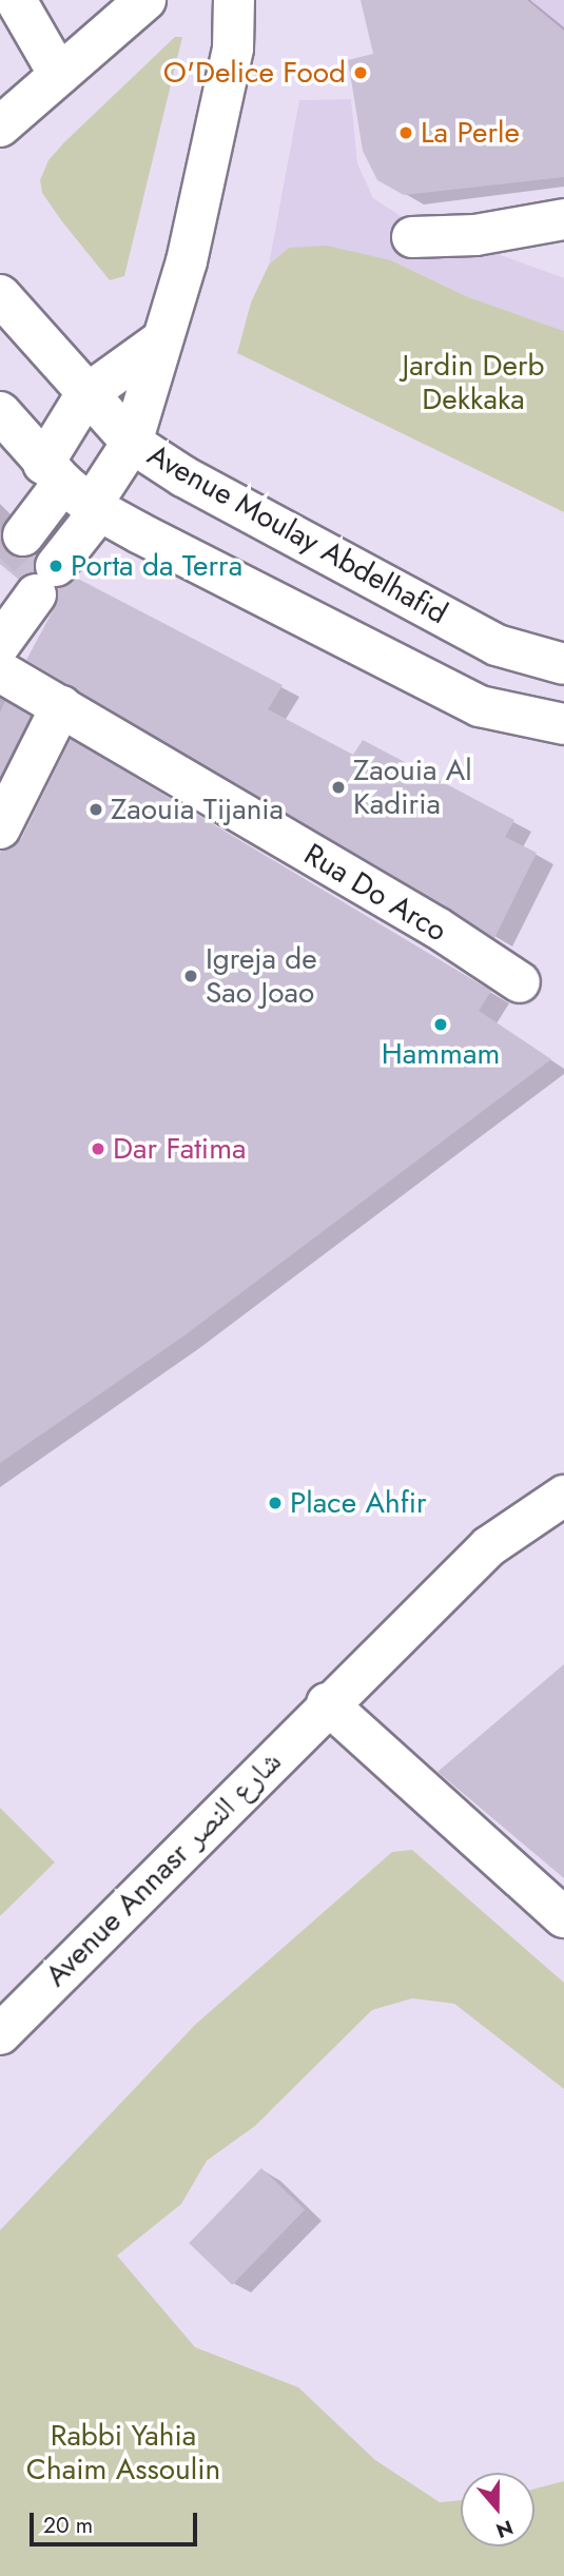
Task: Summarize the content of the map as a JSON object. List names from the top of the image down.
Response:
{
  "streets": {
    "street": ["Avenue Moulay Abdelhafid", "Rua Do Arco", "Avenue Annasr شارع النصر"]
  },
  "parks": ["Jardin Derb Dekkaka", "Rabbi Yahia Chaim Assoulin"],
  "places": [
    "O'Delice Food",
    "La Perle",
    "Porta da Terra",
    "Zaouia Al Kadiria",
    "Zaouia Tijania",
    "Igreja de Sao Joao",
    "Hammam",
    "Dar Fatima",
    "Place Ahfir"
  ],
  "scale_bar": "20 m",
  "north": "bottom"
}
